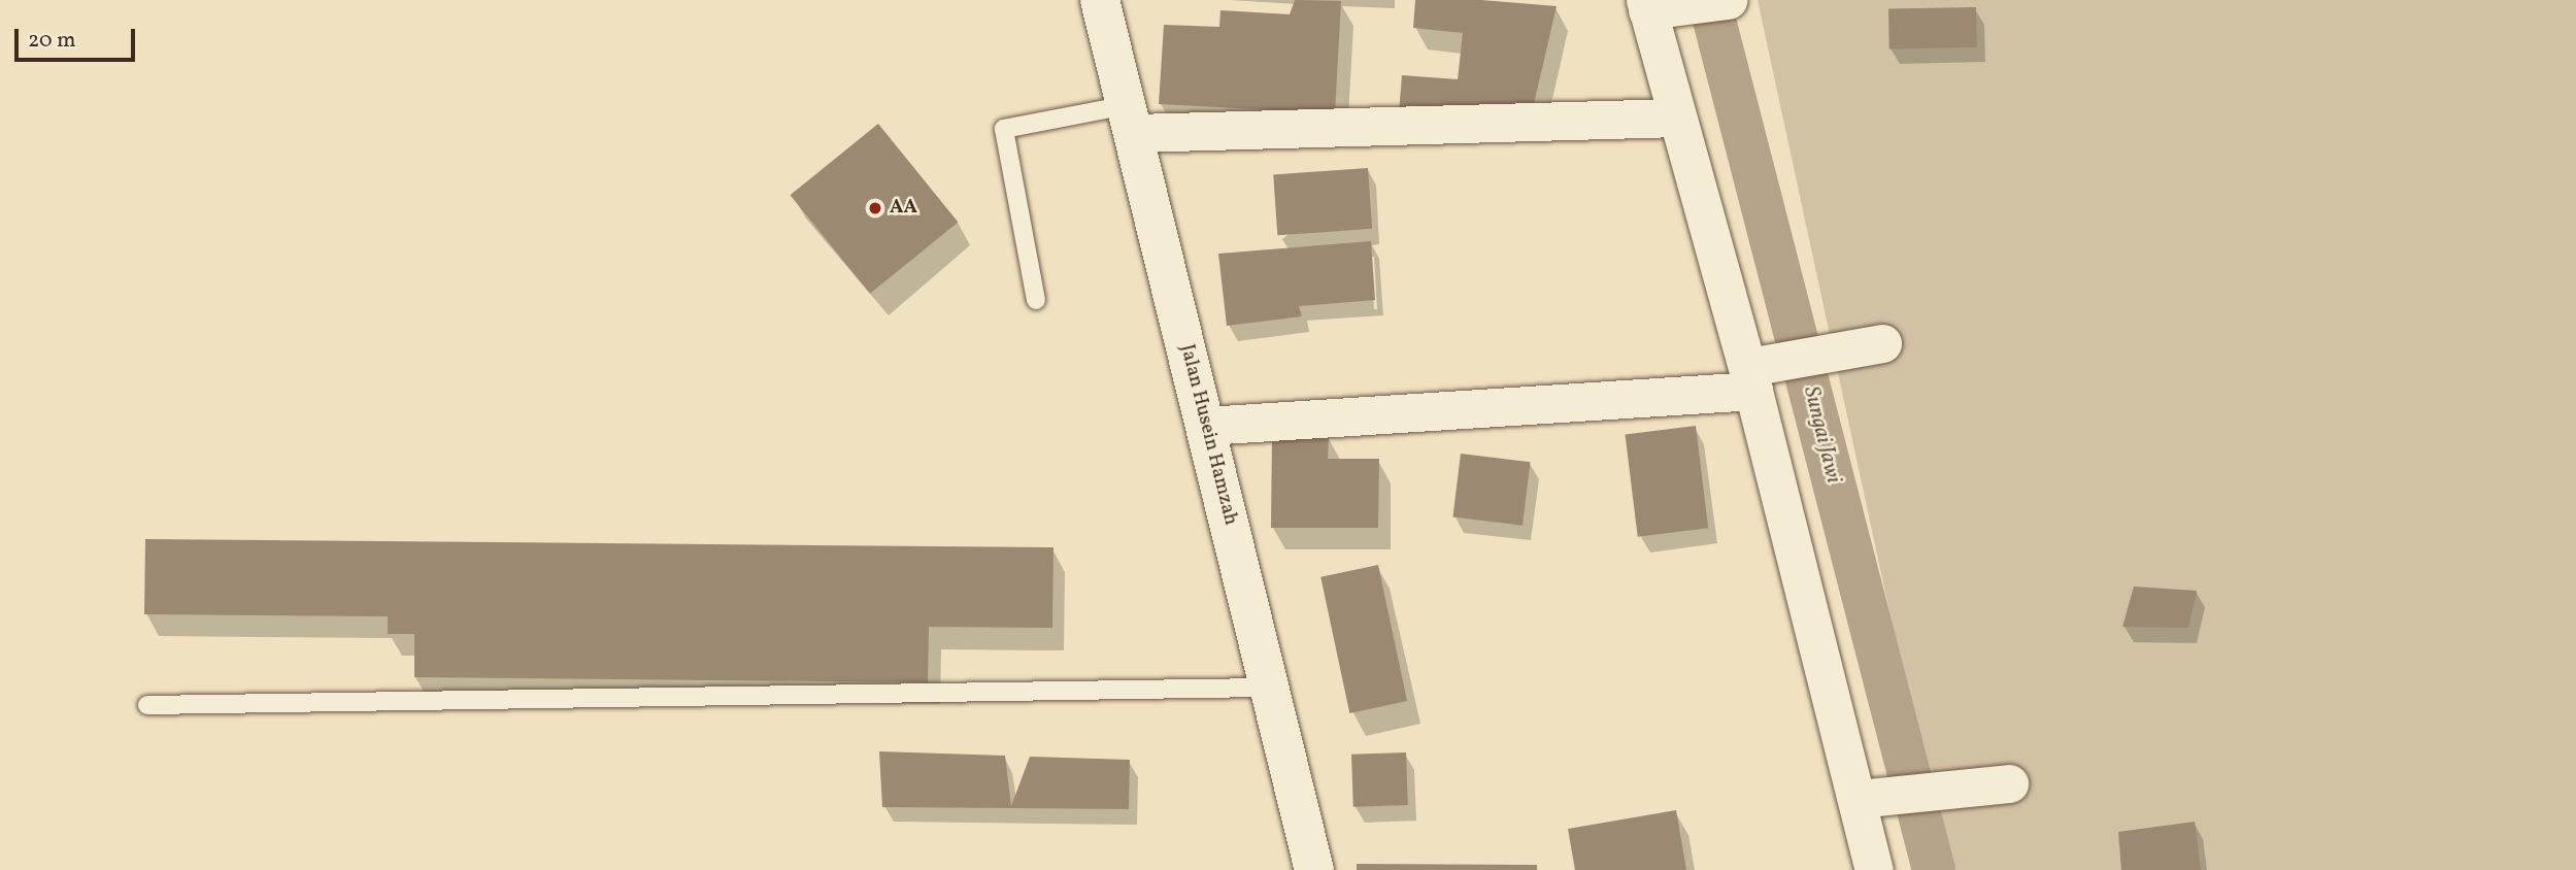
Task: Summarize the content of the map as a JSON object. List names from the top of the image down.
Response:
{
  "streets": {
    "street": ["Jalan Husein Hamzah"]
  },
  "water": ["Sungai Jawi"],
  "places": ["AA"],
  "scale_bar": "20 m"
}
